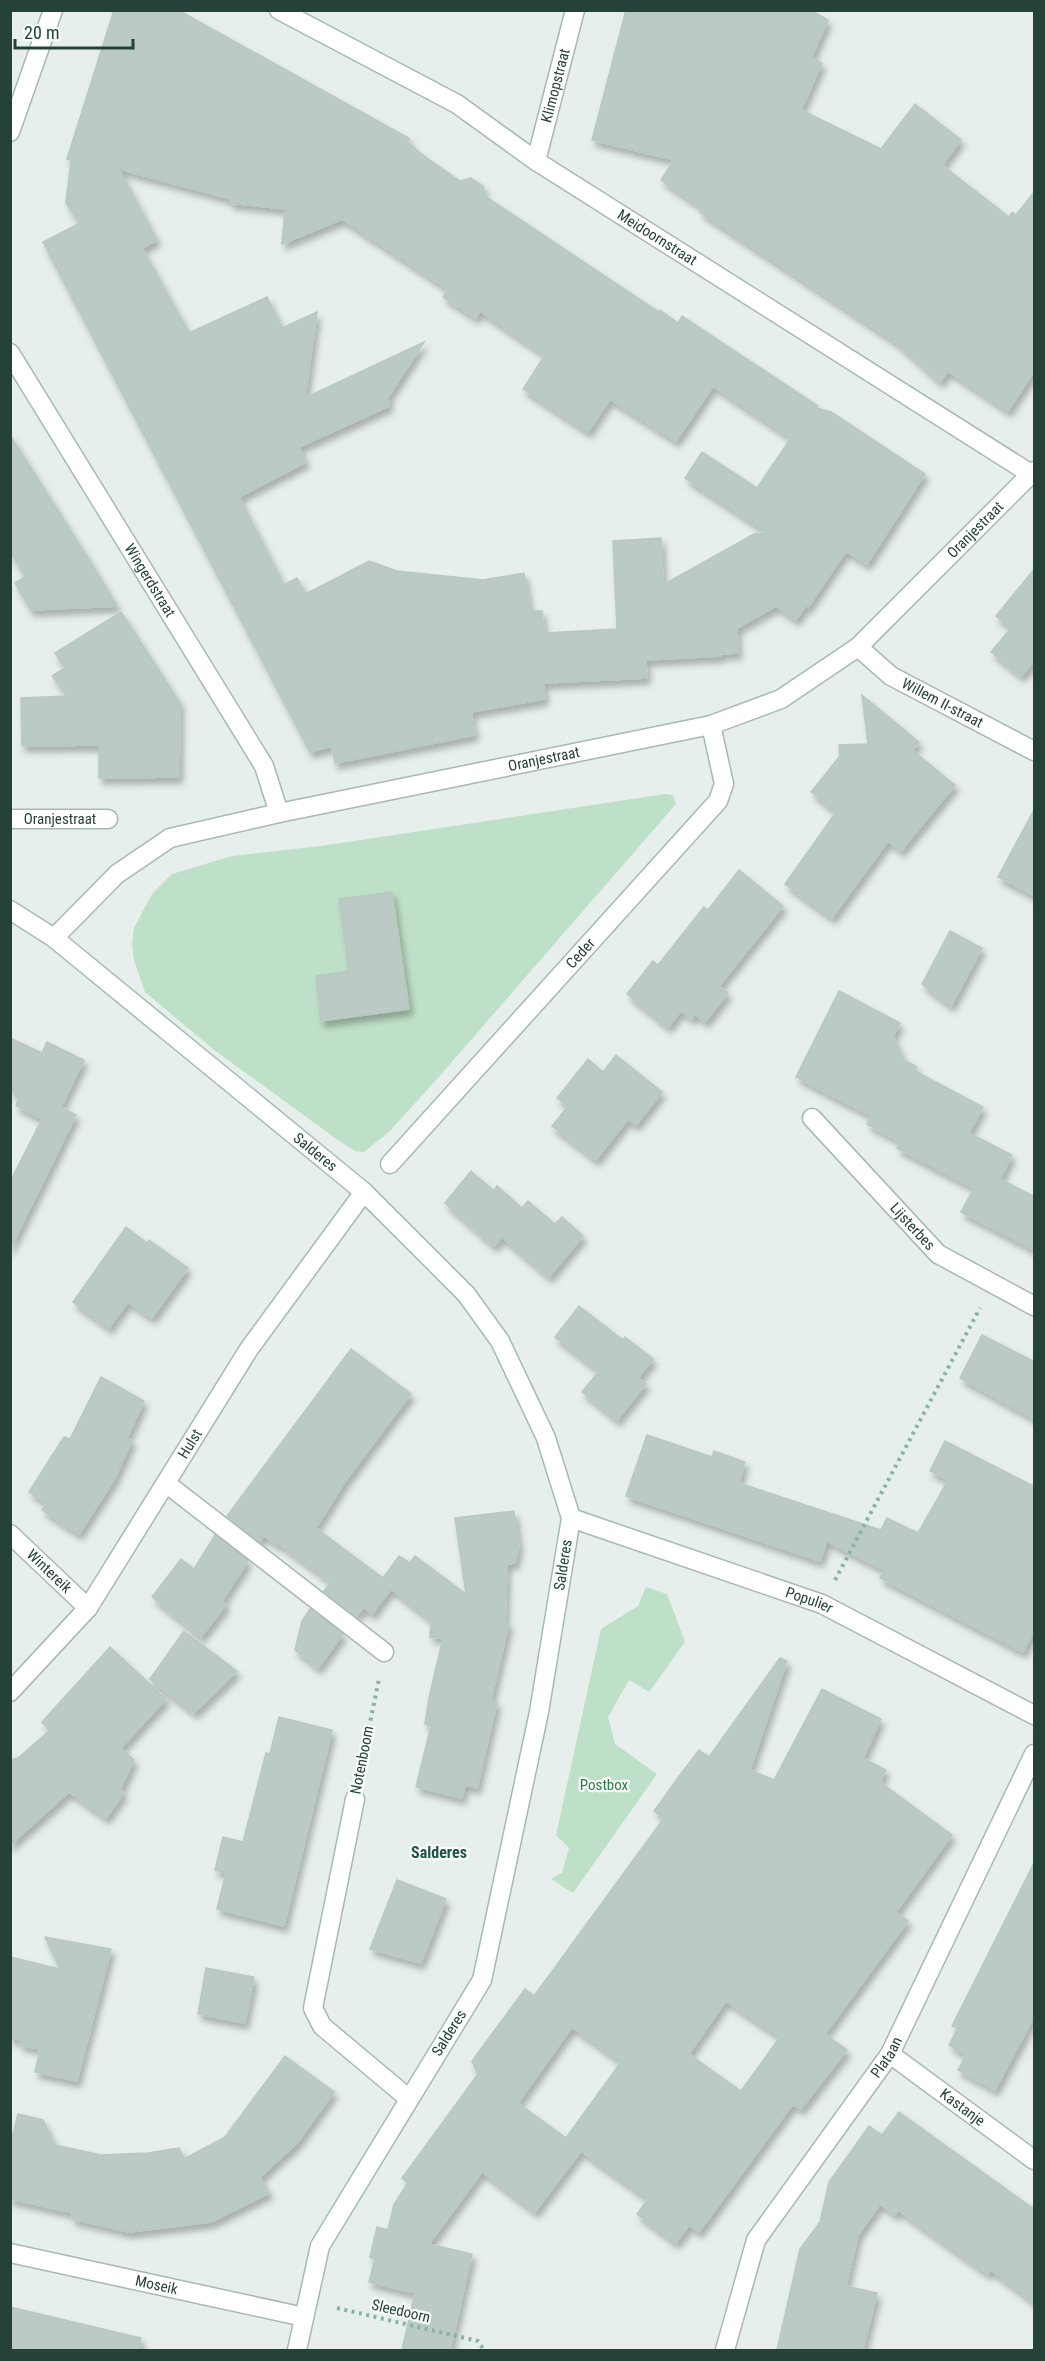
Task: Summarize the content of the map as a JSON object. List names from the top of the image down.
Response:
{
  "streets": {
    "street": [
      "Klimopstraat",
      "Meidoornstraat",
      "Oranjestraat",
      "Wingerdstraat",
      "Willem II-straat",
      "Ceder",
      "Salderes",
      "Lijsterbes",
      "Hulst",
      "Wintereik",
      "Populier",
      "Notenboom",
      "Plataan",
      "Kastanje",
      "Moseik"
    ],
    "path": ["Sleedoorn"]
  },
  "crossings": [
    ["Klimopstraat", "Meidoornstraat"],
    ["Meidoornstraat", "Oranjestraat"],
    ["Oranjestraat", "Wingerdstraat"],
    ["Oranjestraat", "Willem II-straat"],
    ["Oranjestraat", "Ceder"],
    ["Oranjestraat", "Salderes"],
    ["Salderes", "Hulst"],
    ["Salderes", "Populier"],
    ["Salderes", "Notenboom"],
    ["Salderes", "Moseik"],
    ["Salderes", "Sleedoorn"],
    ["Hulst", "Wintereik"],
    ["Plataan", "Kastanje"],
    ["Moseik", "Sleedoorn"]
  ],
  "districts": ["Salderes"],
  "parks": ["Postbox"],
  "scale_bar": "20 m"
}
